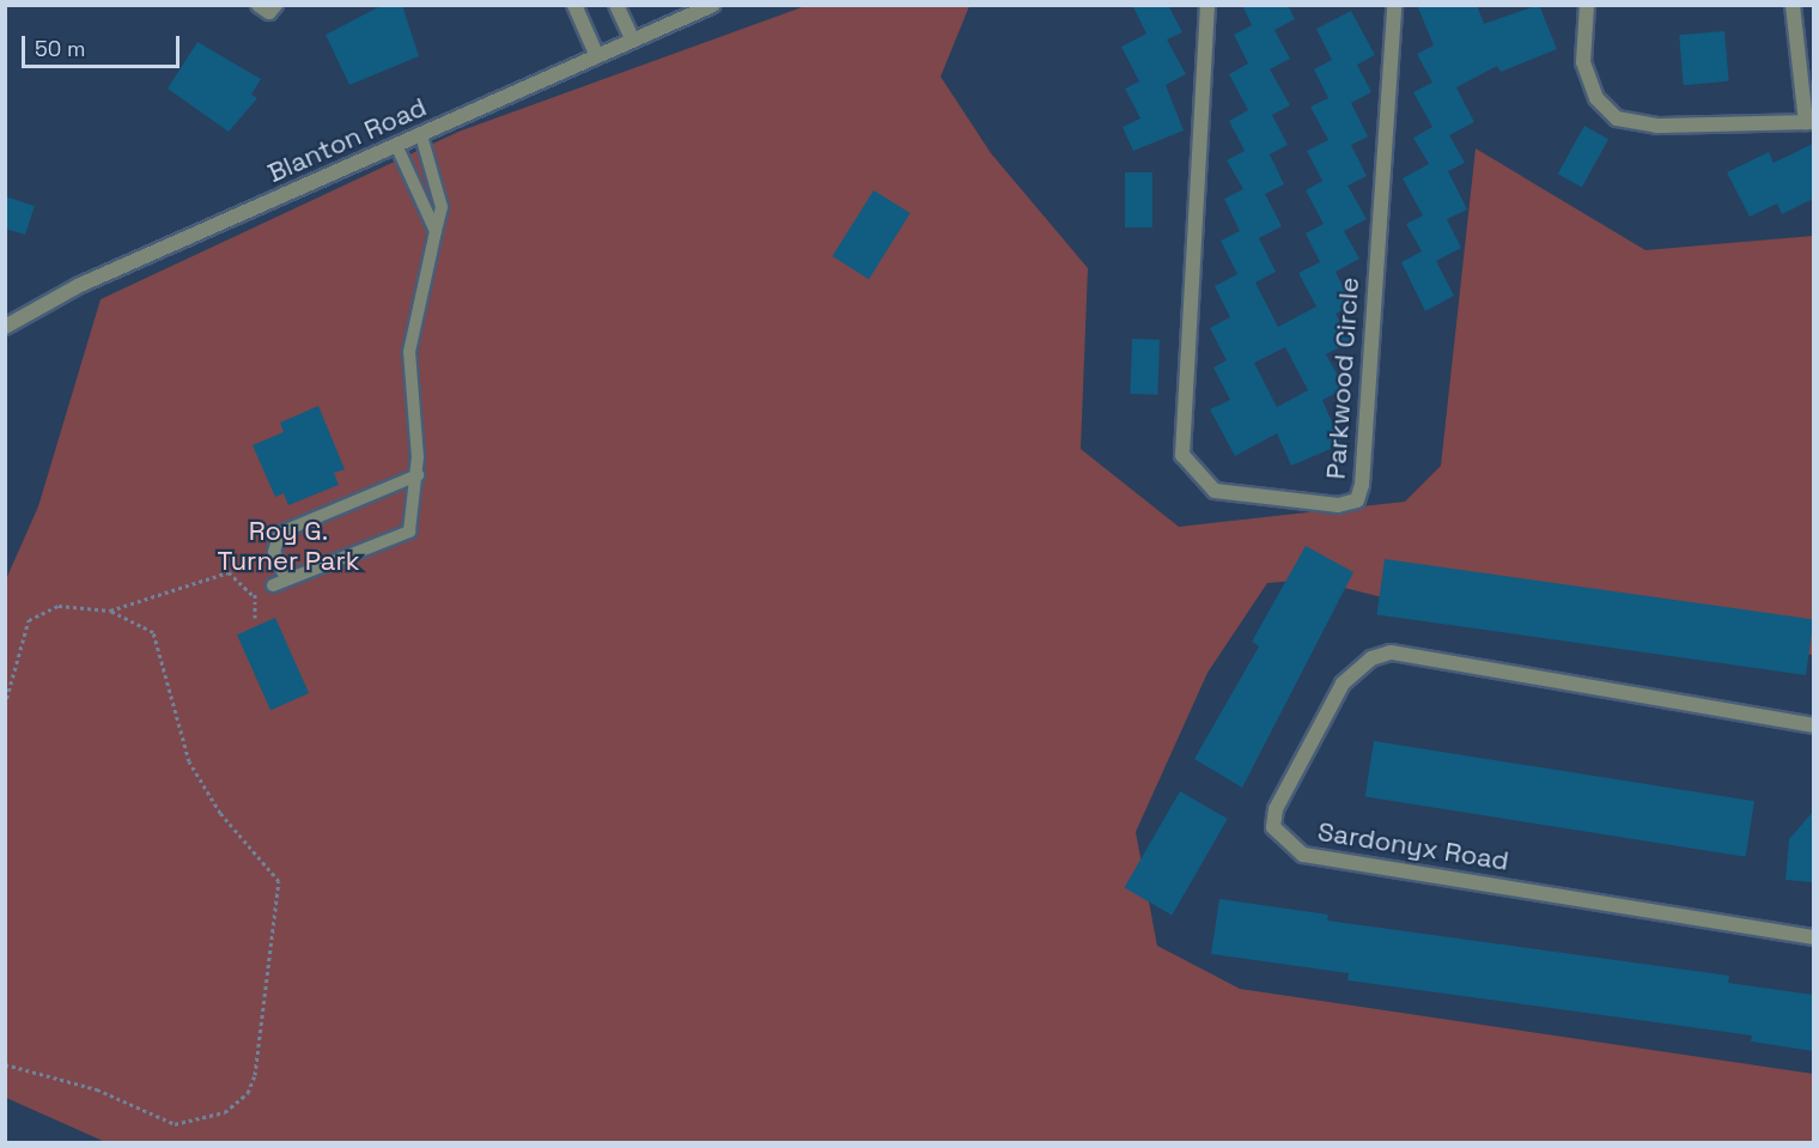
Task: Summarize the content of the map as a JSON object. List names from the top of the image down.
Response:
{
  "streets": {
    "street": ["Blanton Road", "Parkwood Circle", "Sardonyx Road"]
  },
  "parks": ["Roy G. Turner Park"],
  "scale_bar": "50 m"
}
